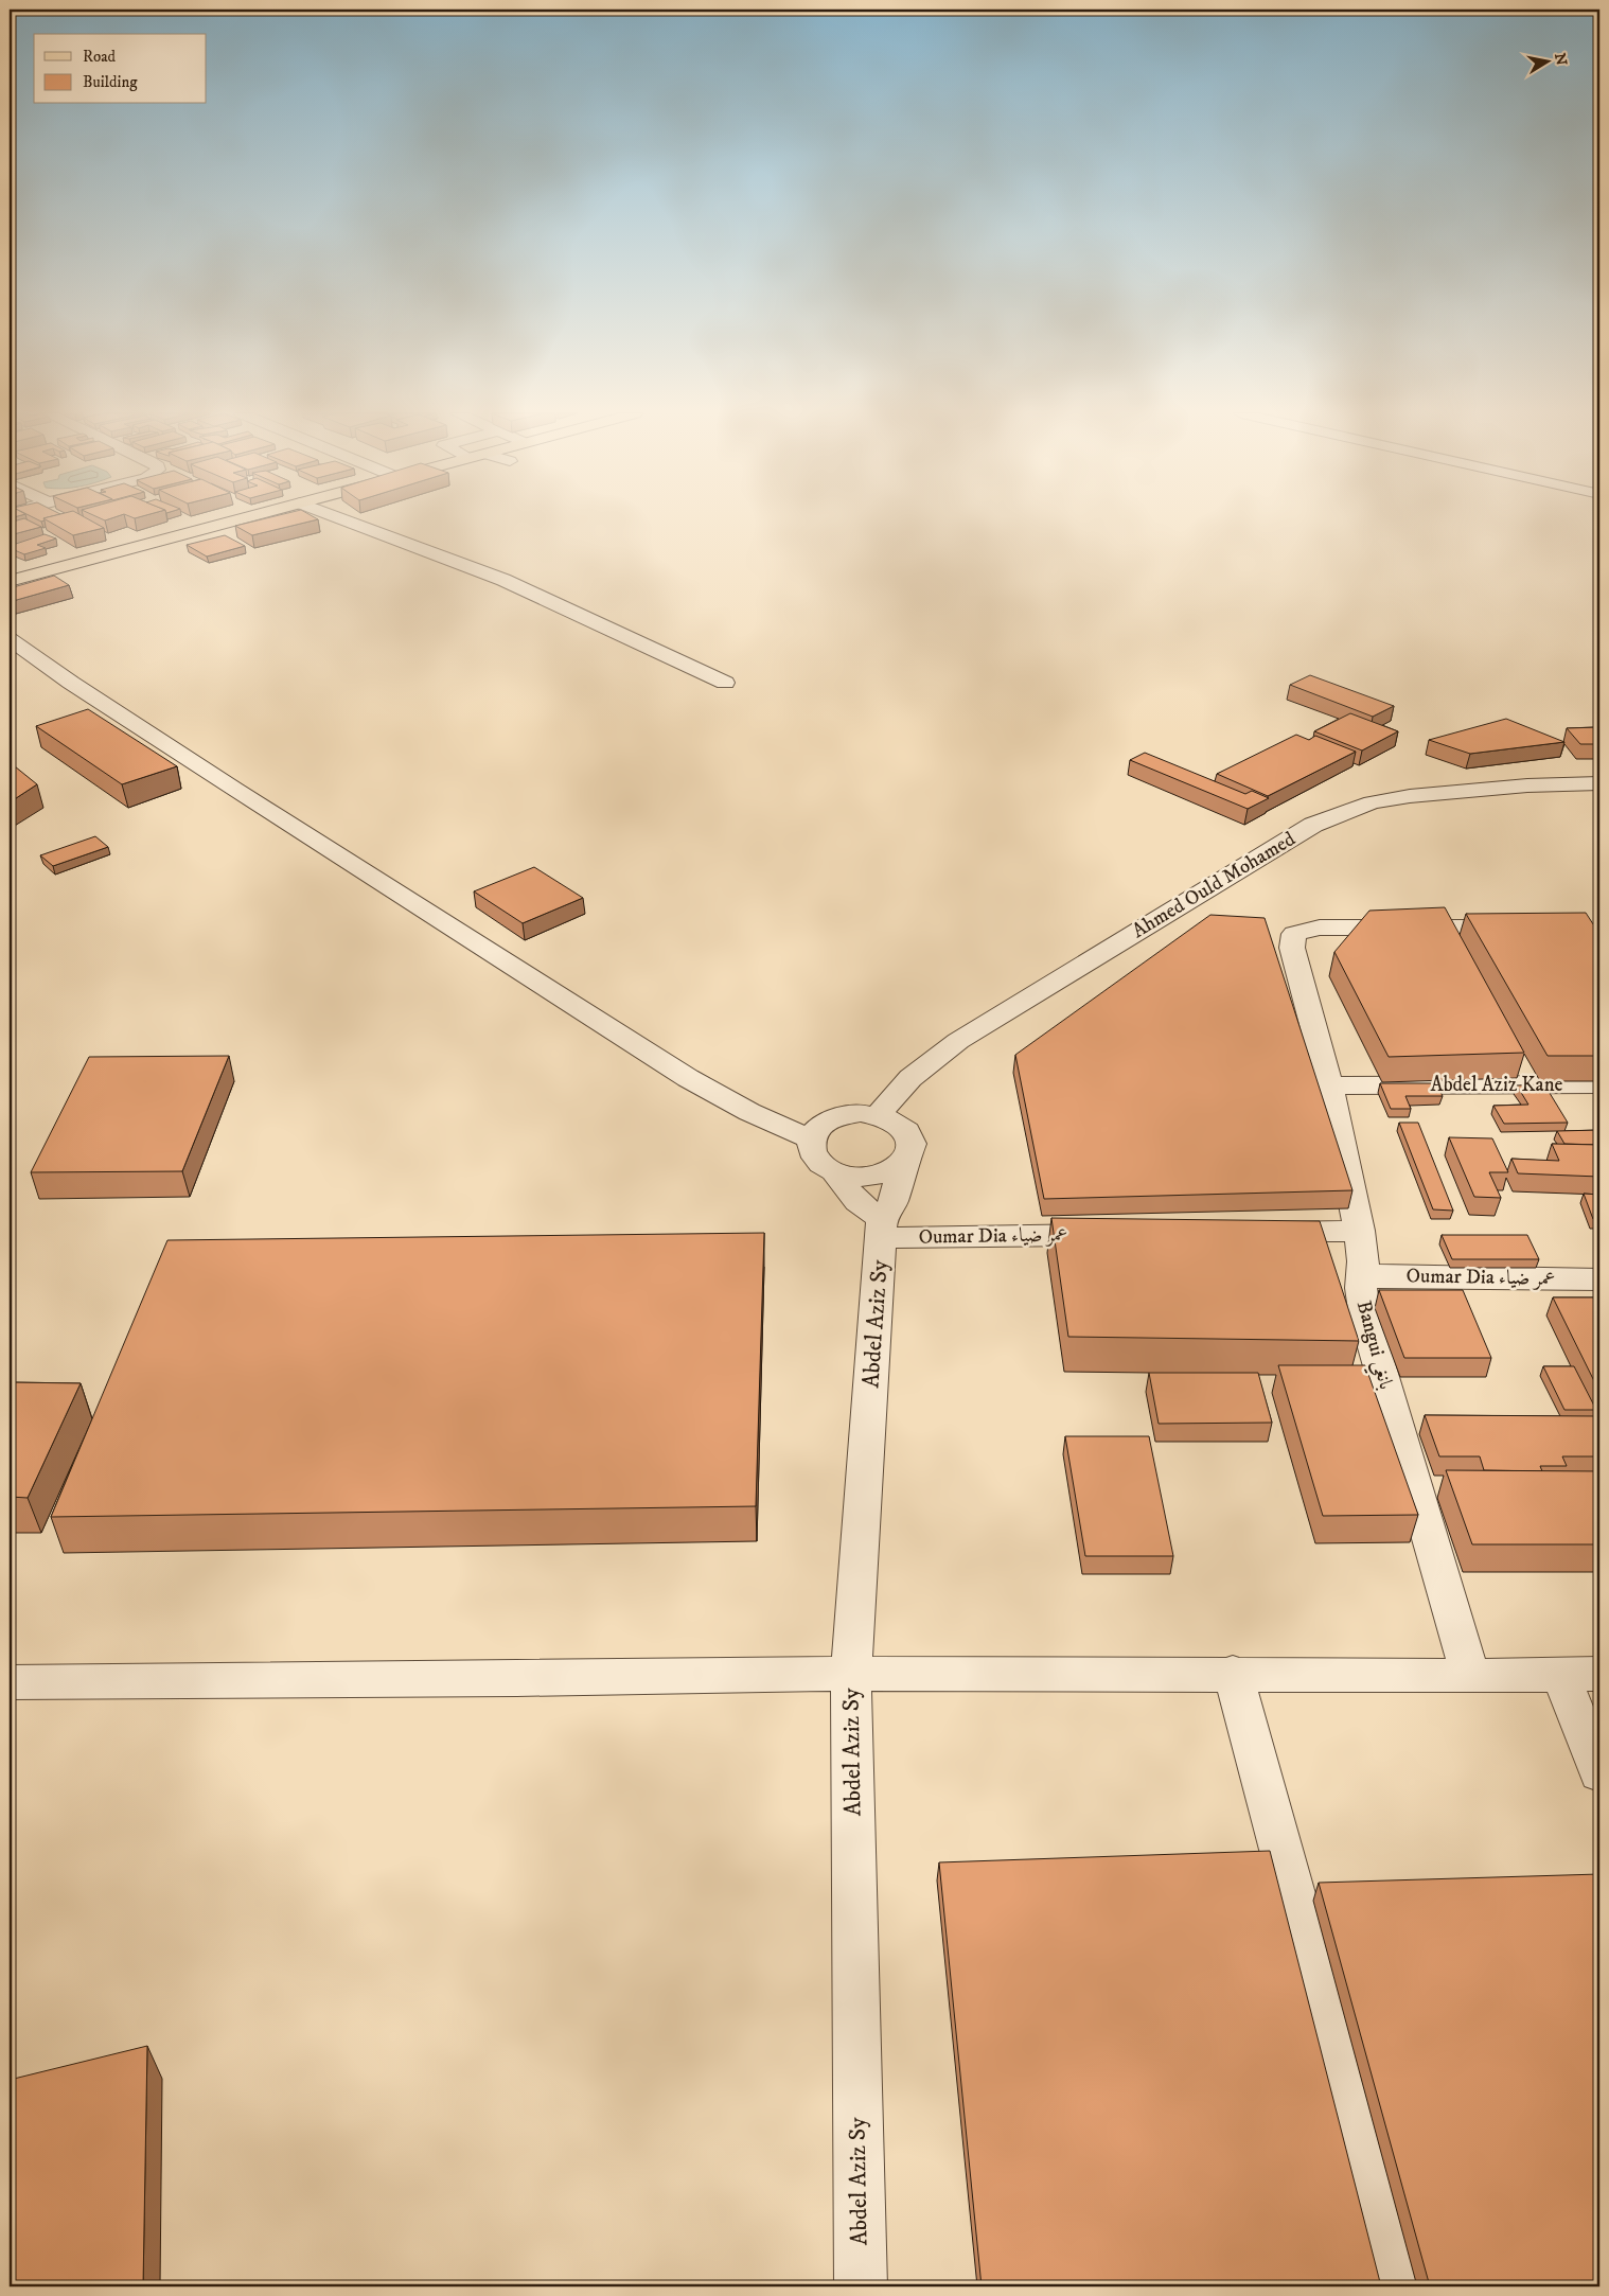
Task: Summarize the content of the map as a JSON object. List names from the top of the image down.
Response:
{
  "streets": {
    "street": [
      "Ahmed Ould Mohamed",
      "Abdel Aziz Kane",
      "Oumar Dia عمر ضياء",
      "Abdel Aziz Sy",
      "Bangui بانغي"
    ]
  },
  "crossings": [
    ["Abdel Aziz Kane", "Bangui بانغي"],
    ["Oumar Dia عمر ضياء", "Abdel Aziz Sy"],
    ["Oumar Dia عمر ضياء", "Bangui بانغي"]
  ],
  "legend": ["Road", "Building"],
  "north": "right"
}
